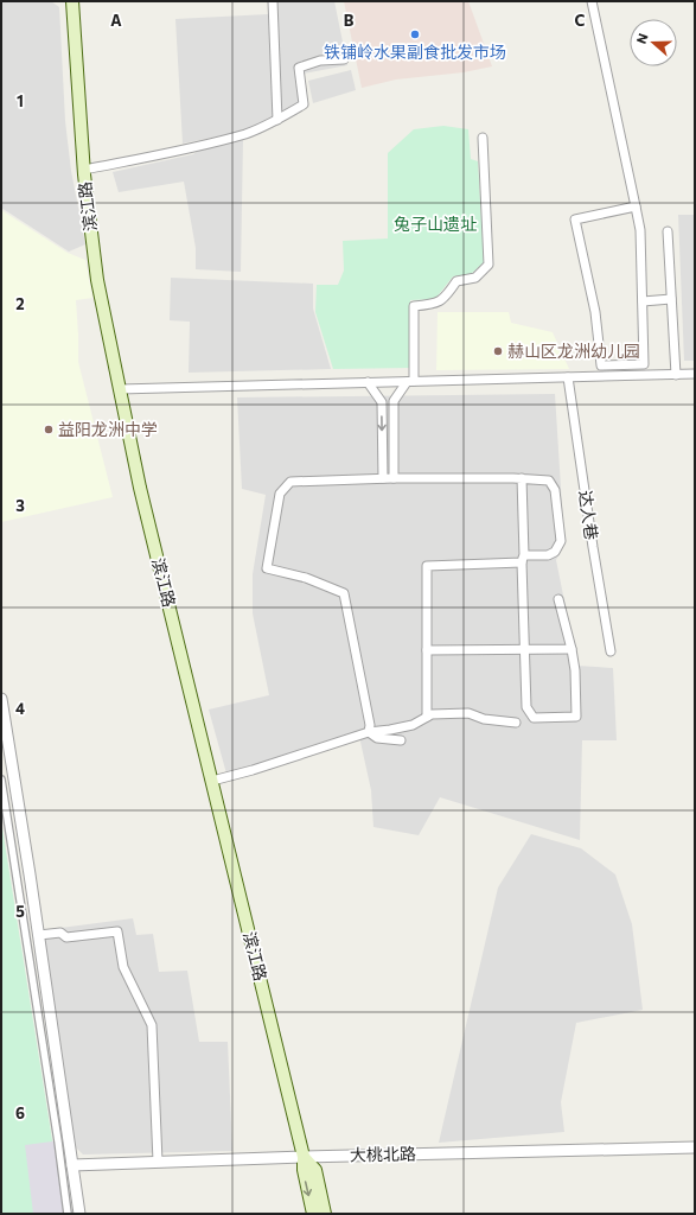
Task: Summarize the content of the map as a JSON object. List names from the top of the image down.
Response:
{
  "streets": {
    "main road": ["滨江路"],
    "street": ["达人巷", "大桃北路"]
  },
  "crossings": [
    ["滨江路", "大桃北路"]
  ],
  "parks": ["兔子山遗址"],
  "places": ["铁铺岭水果副食批发市场", "赫山区龙洲幼儿园", "益阳龙洲中学"],
  "north": "left",
  "grid": {
    "columns": ["A", "B", "C"],
    "rows": [
      "1",
      "2",
      "3",
      "4",
      "5",
      "6"
    ]
  }
}
